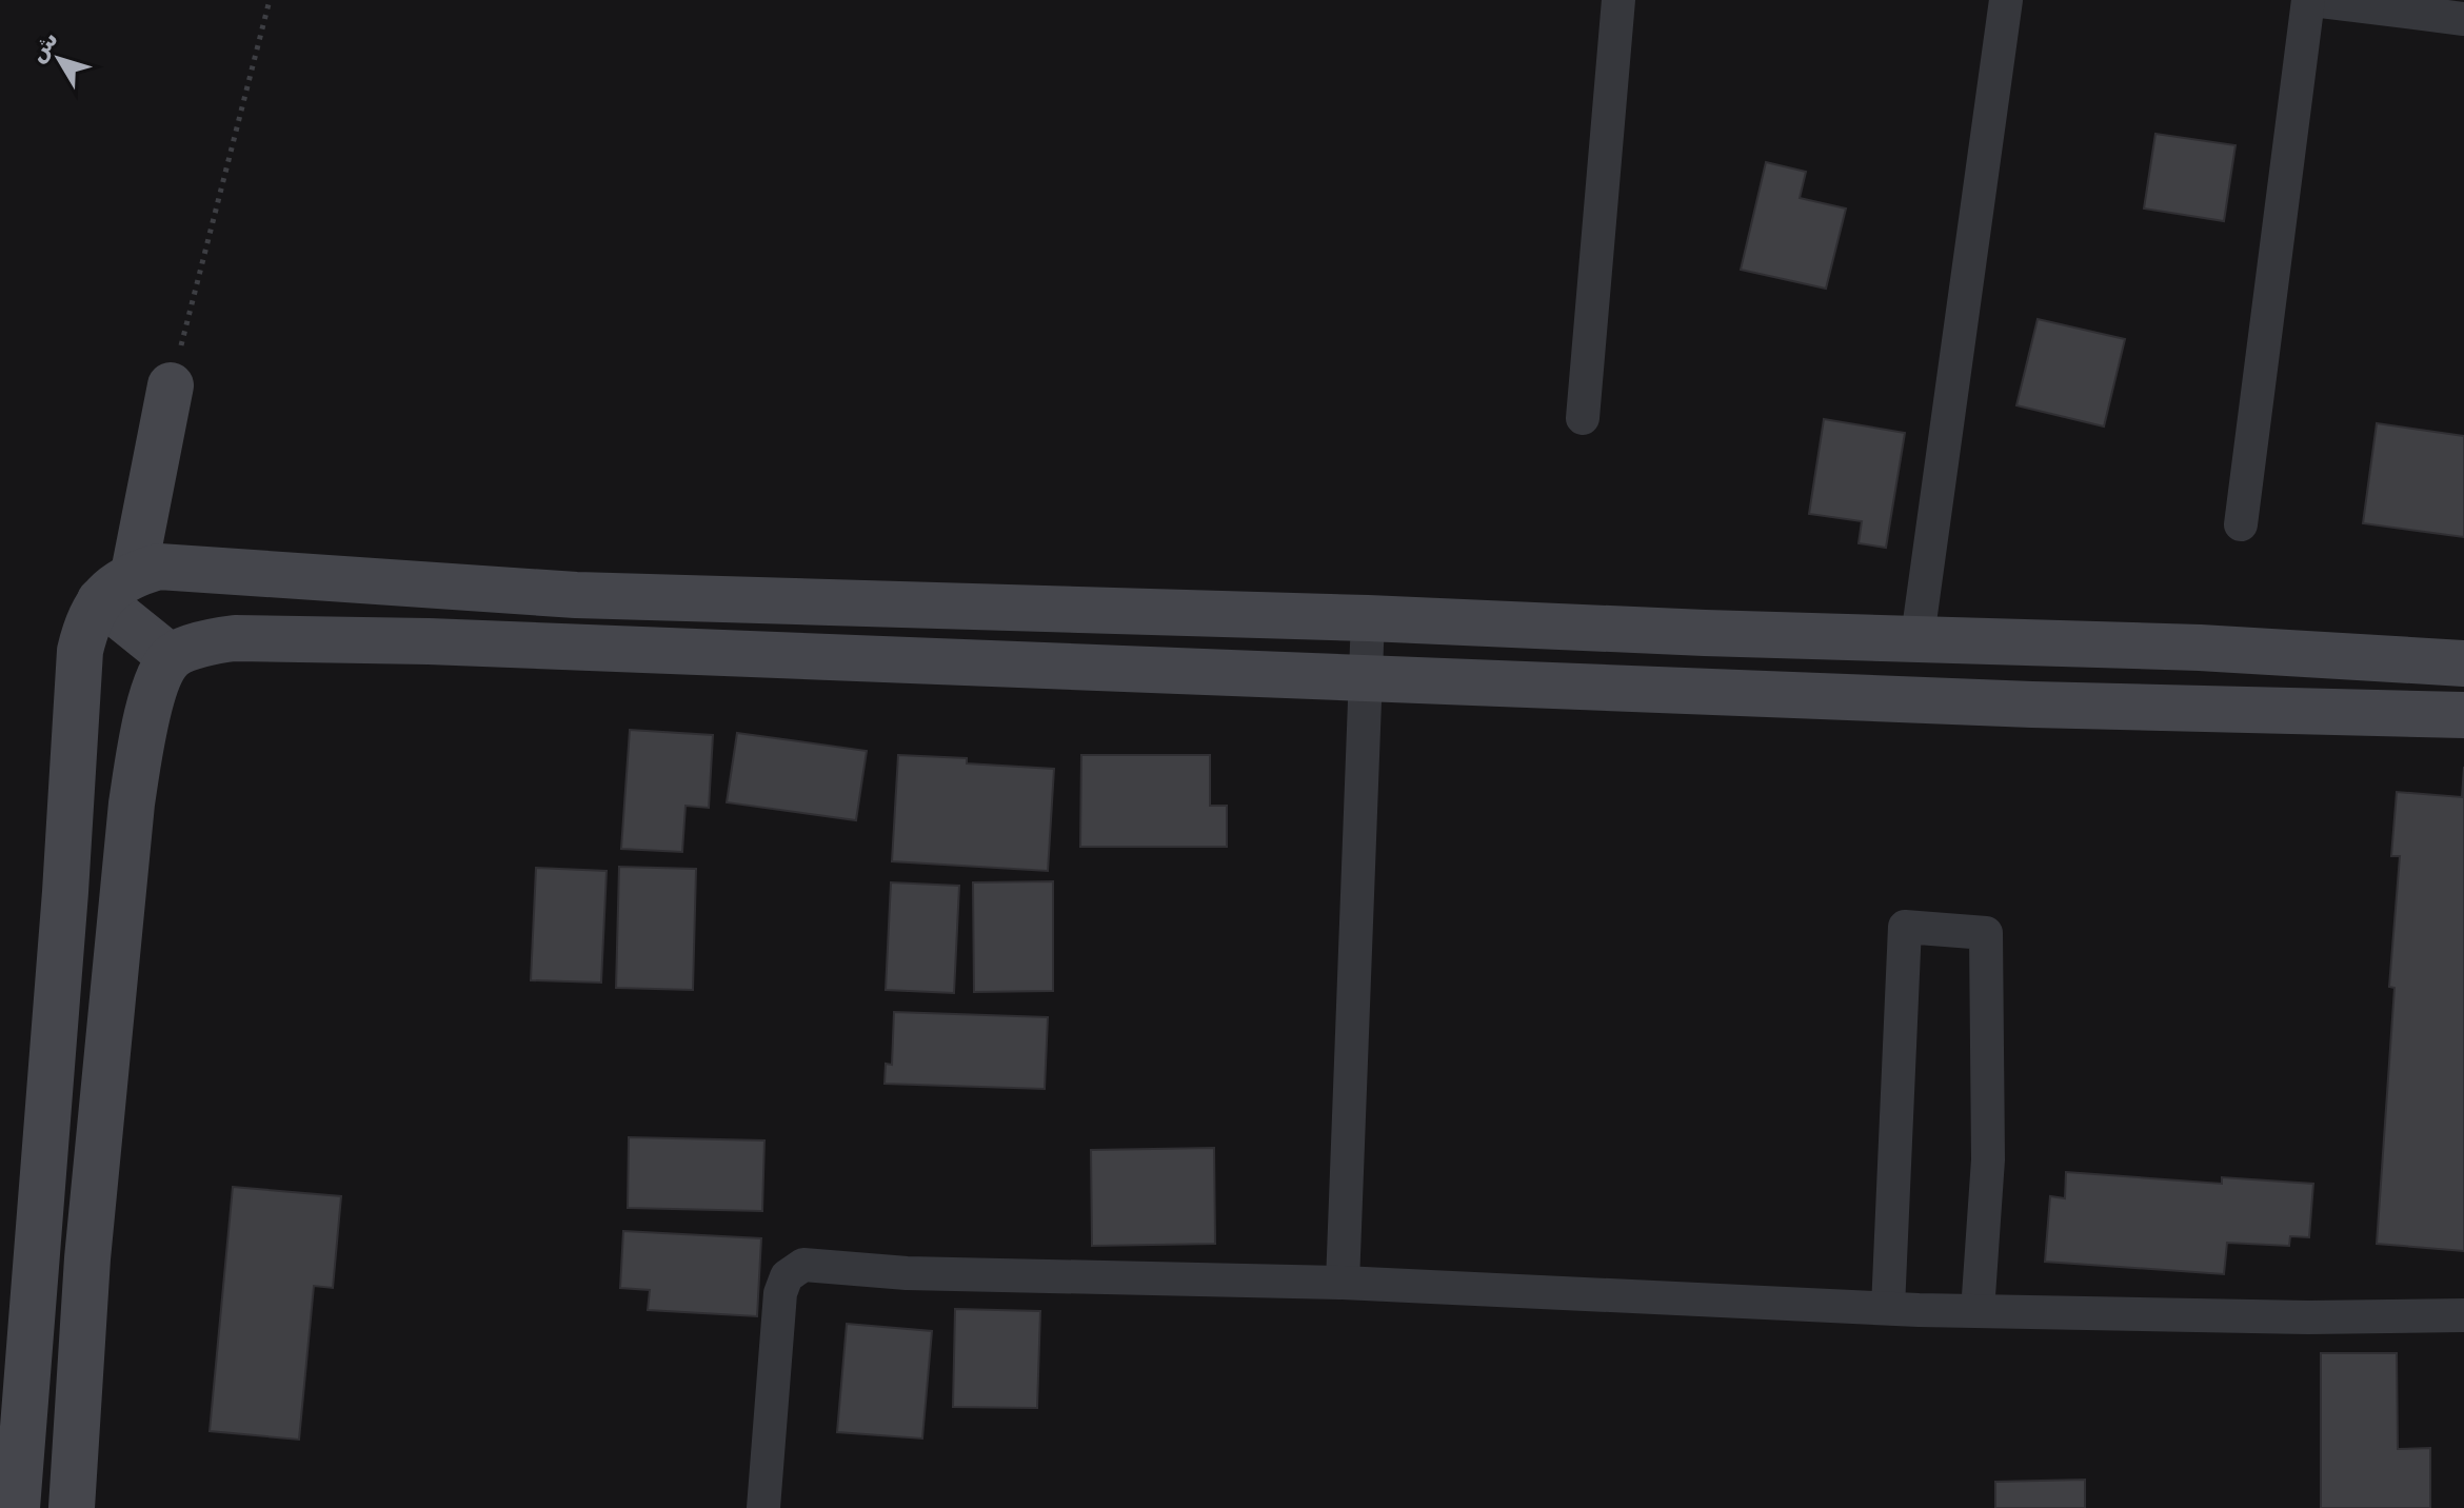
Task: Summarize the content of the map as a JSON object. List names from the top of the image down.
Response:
{
  "north": "top left"
}
